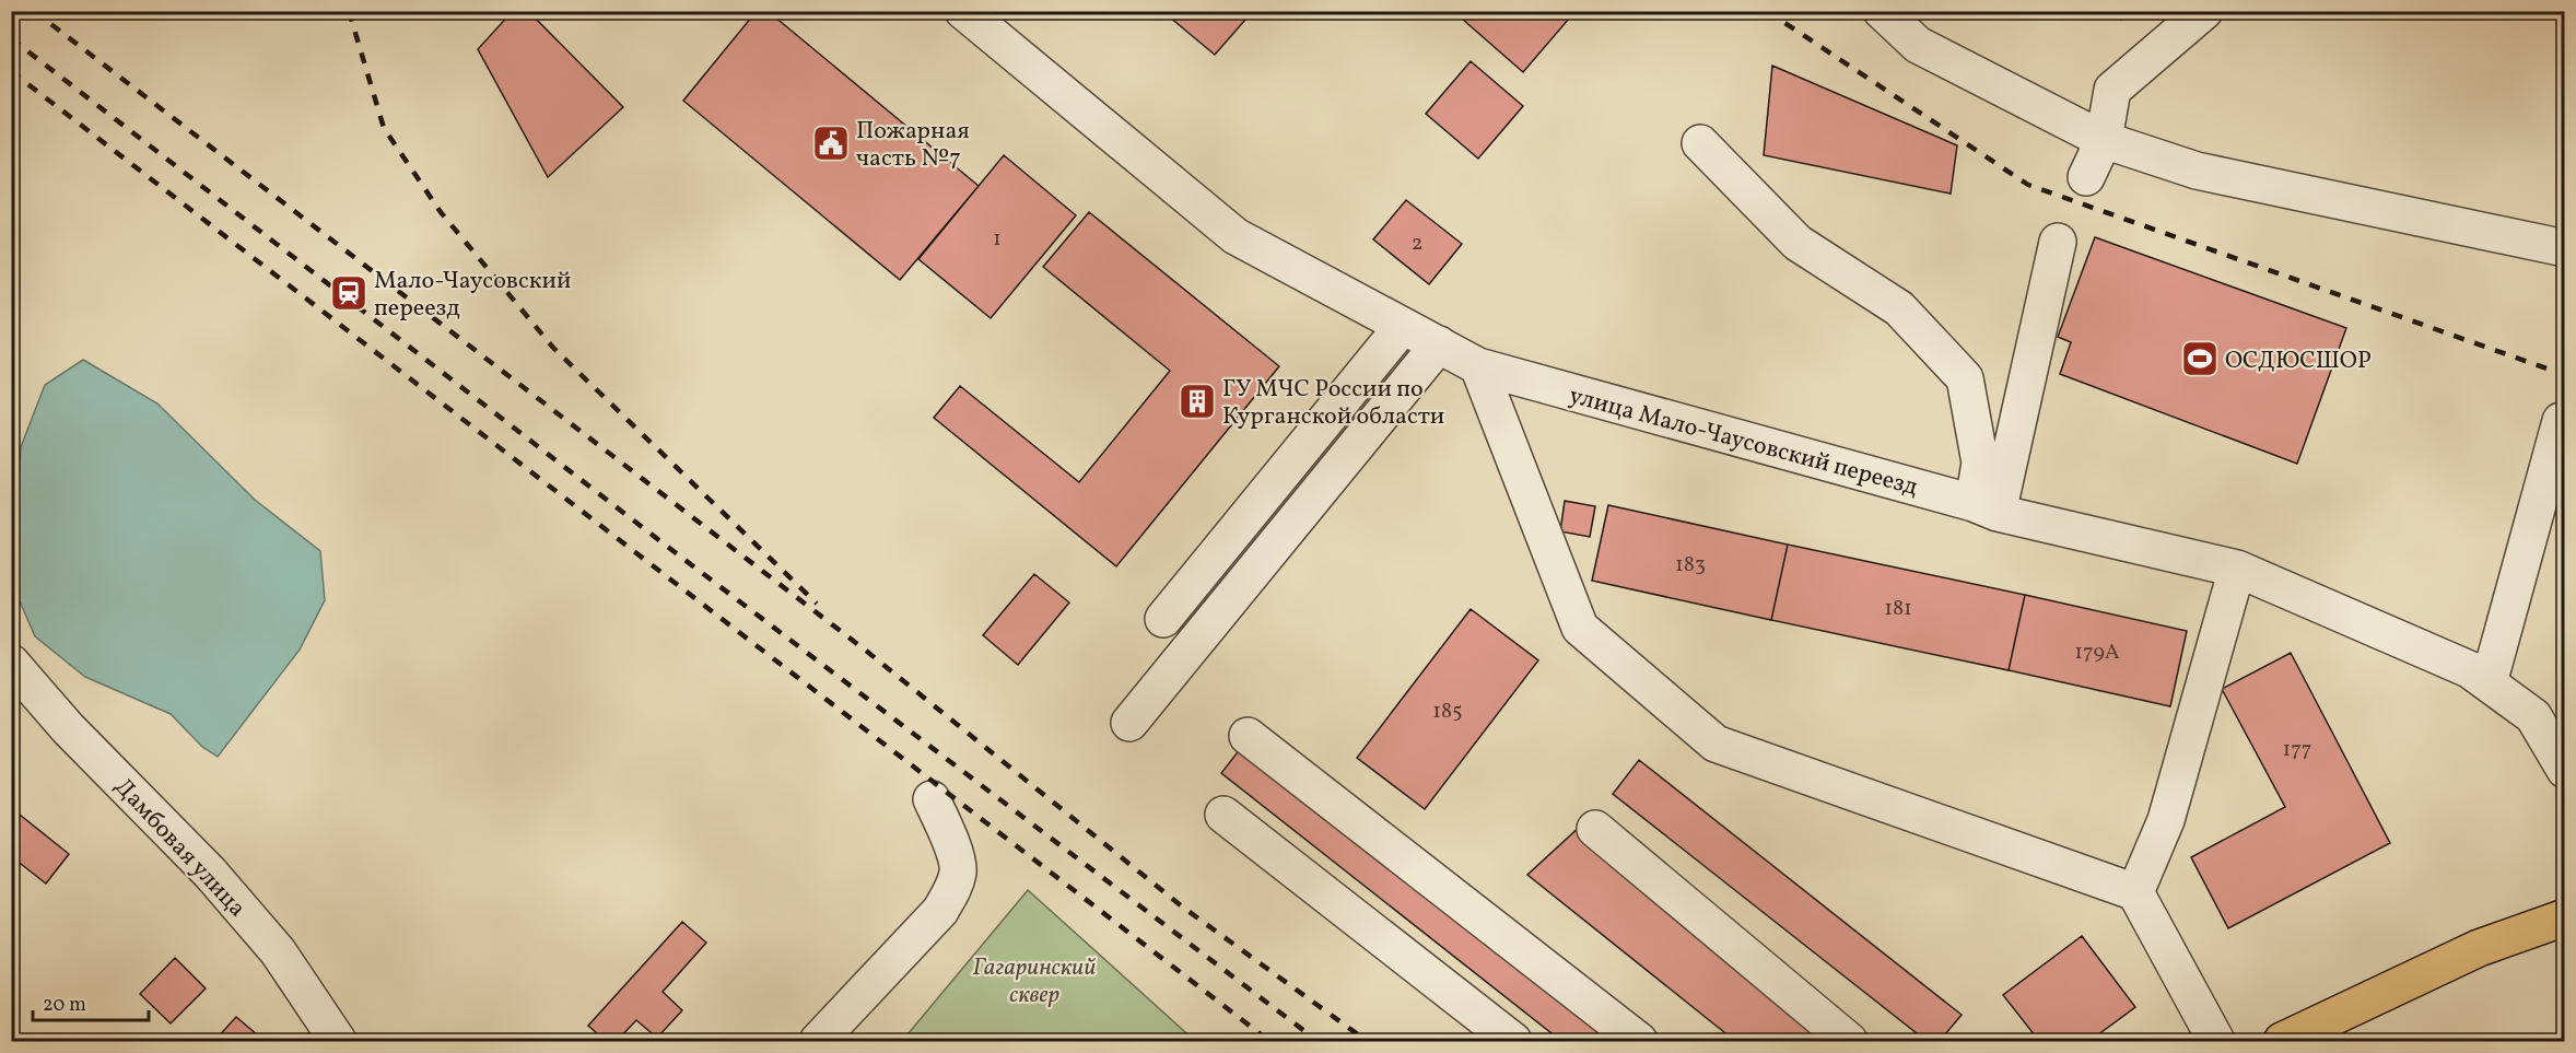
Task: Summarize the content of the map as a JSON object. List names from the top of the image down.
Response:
{
  "streets": {
    "street": ["улица Мало-Чаусовский переезд", "Дамбовая улица"]
  },
  "parks": ["Гагаринский сквер"],
  "places": {
    "public building": ["Пожарная часть №7"],
    "station": ["Мало-Чаусовский переезд"],
    "sports": ["ОСДЮСШОР"],
    "building": ["ГУ МЧС России по Курганской области"]
  },
  "house_numbers": [
    "1",
    "2",
    "183",
    "181",
    "179А",
    "185",
    "177"
  ],
  "scale_bar": "20 m"
}
